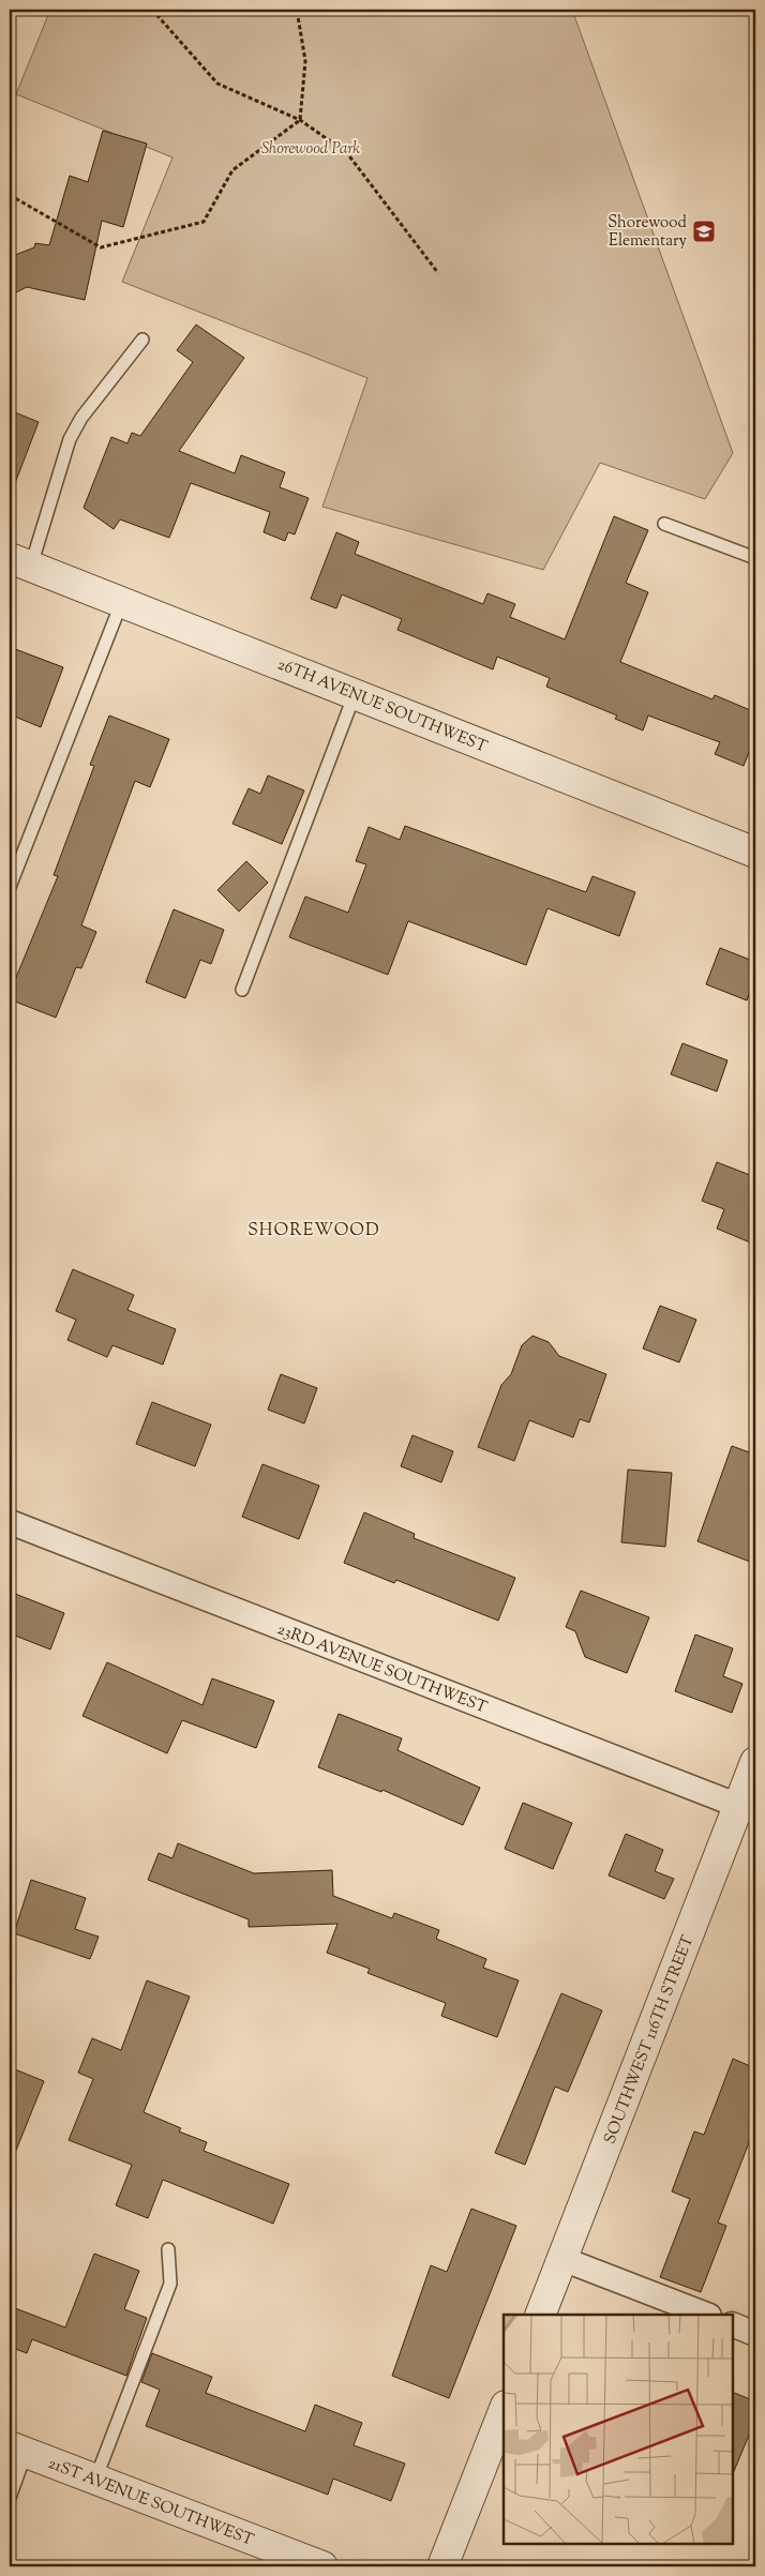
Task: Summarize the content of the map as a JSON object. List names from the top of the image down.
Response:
{
  "streets": {
    "street": [
      "26TH AVENUE SOUTHWEST",
      "23RD AVENUE SOUTHWEST",
      "SOUTHWEST 116TH STREET",
      "21ST AVENUE SOUTHWEST"
    ]
  },
  "crossings": [
    ["23RD AVENUE SOUTHWEST", "SOUTHWEST 116TH STREET"]
  ],
  "districts": ["SHOREWOOD"],
  "parks": ["Shorewood Park"],
  "places": {
    "school or university": ["Shorewood Elementary"]
  }
}
